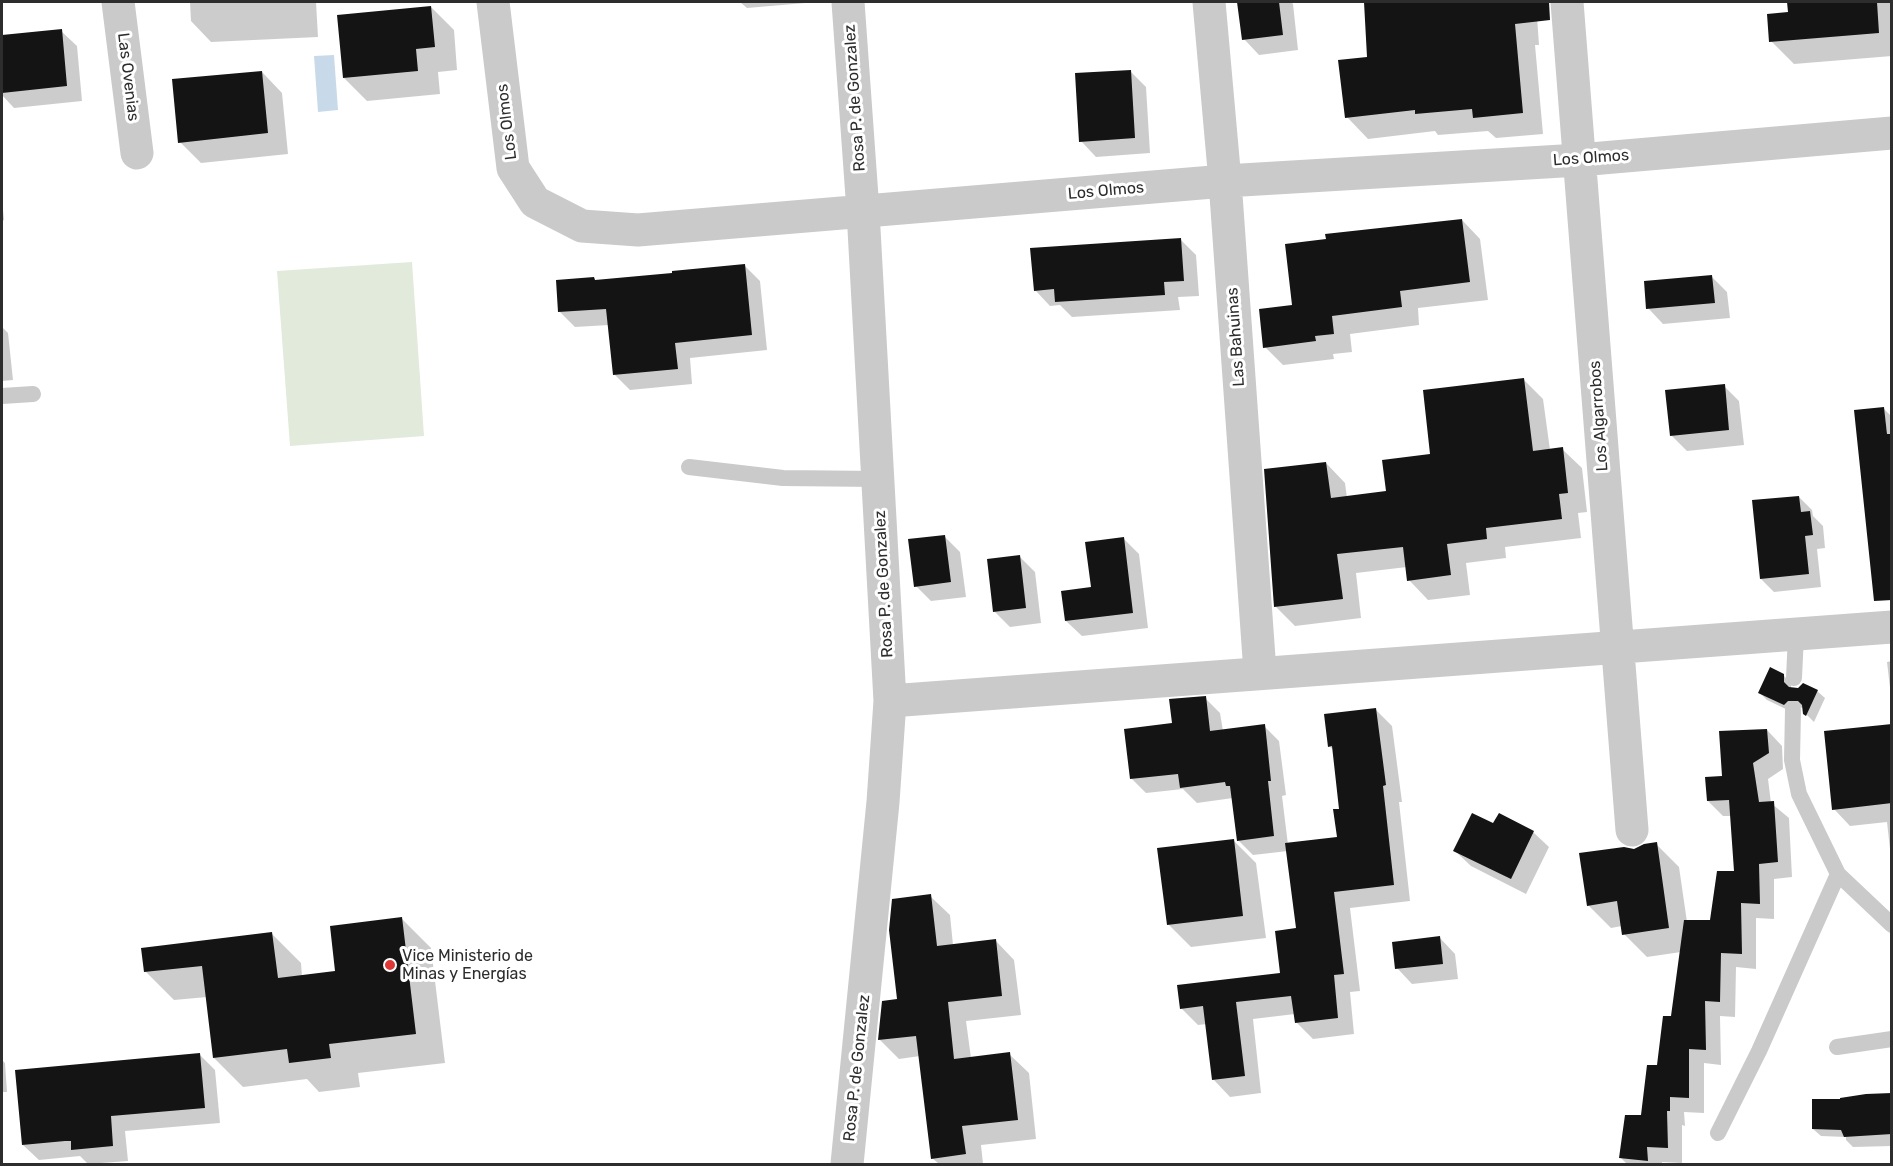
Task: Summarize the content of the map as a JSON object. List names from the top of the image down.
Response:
{
  "streets": {
    "street": [
      "Las Ovenias",
      "Rosa P. de Gonzalez",
      "Los Olmos",
      "Las Bahuinas",
      "Los Algarrobos"
    ]
  },
  "crossings": [
    ["Rosa P. de Gonzalez", "Los Olmos"],
    ["Los Olmos", "Las Bahuinas"],
    ["Los Olmos", "Los Algarrobos"]
  ],
  "places": ["Vice Ministerio de Minas y Energías"]
}
